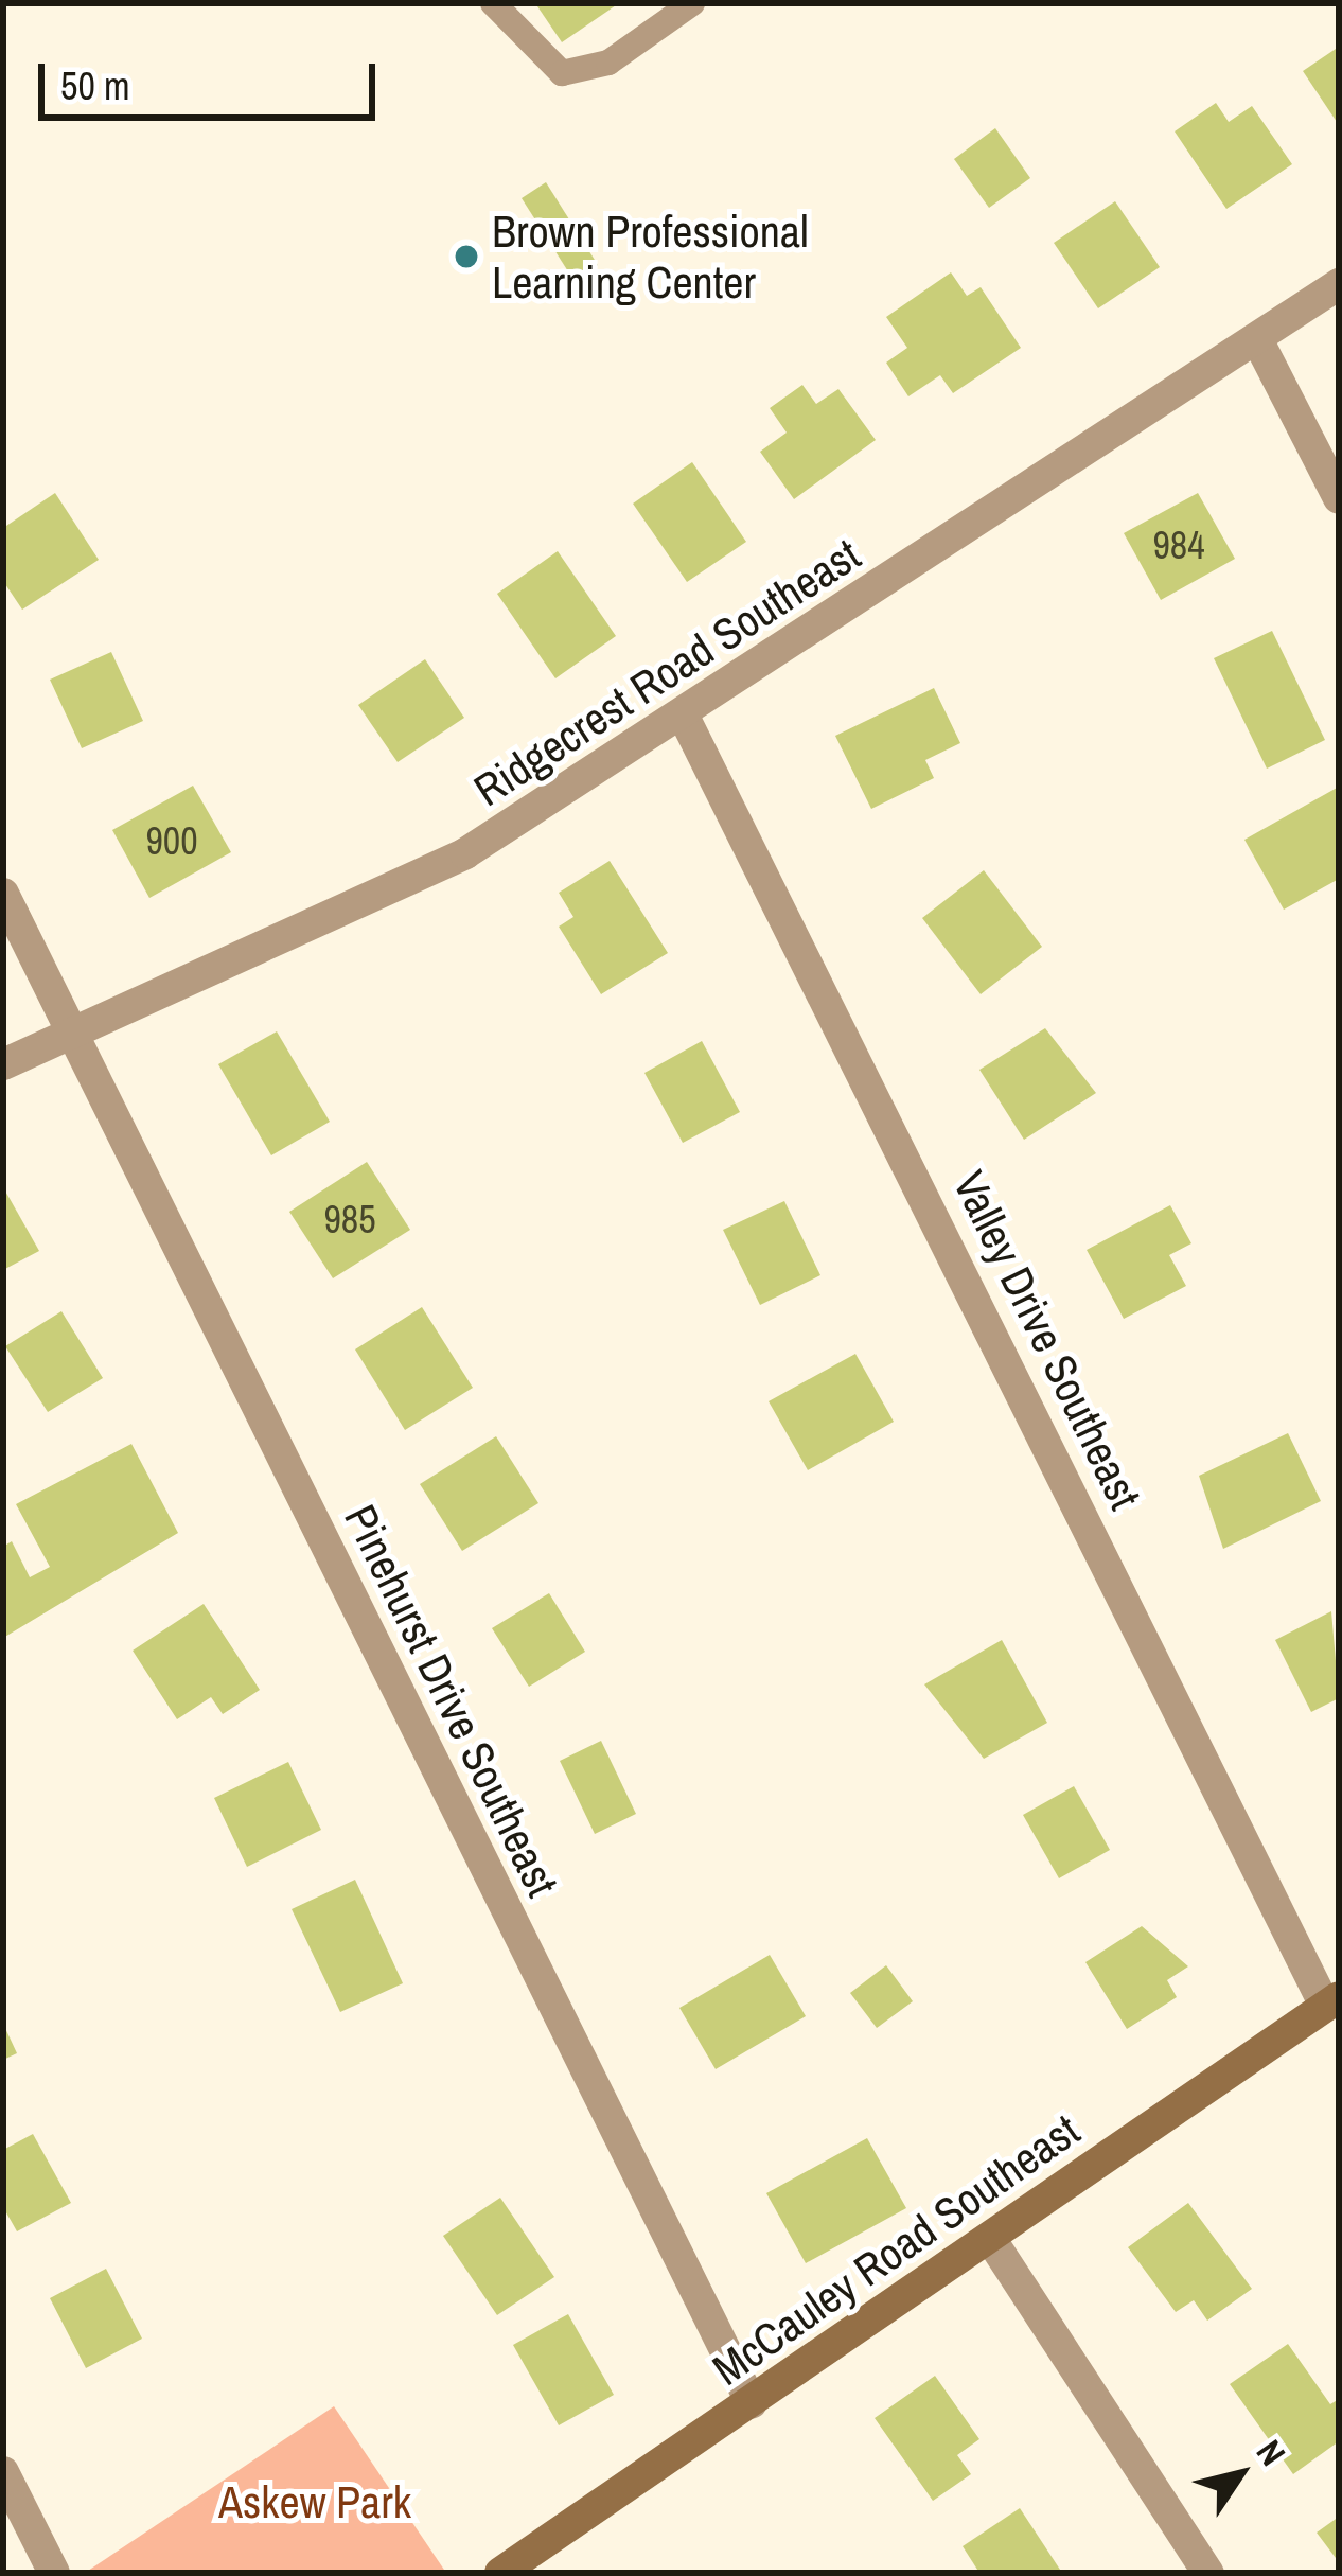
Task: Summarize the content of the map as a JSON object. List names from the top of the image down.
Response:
{
  "streets": {
    "street": [
      "Ridgecrest Road Southeast",
      "Valley Drive Southeast",
      "Pinehurst Drive Southeast",
      "McCauley Road Southeast"
    ]
  },
  "crossings": [
    ["Ridgecrest Road Southeast", "Valley Drive Southeast"],
    ["Ridgecrest Road Southeast", "Pinehurst Drive Southeast"],
    ["Valley Drive Southeast", "McCauley Road Southeast"],
    ["Pinehurst Drive Southeast", "McCauley Road Southeast"]
  ],
  "parks": ["Askew Park"],
  "places": ["Brown Professional Learning Center"],
  "house_numbers": ["984", "900", "985"],
  "scale_bar": "50 m",
  "north": "top right"
}
